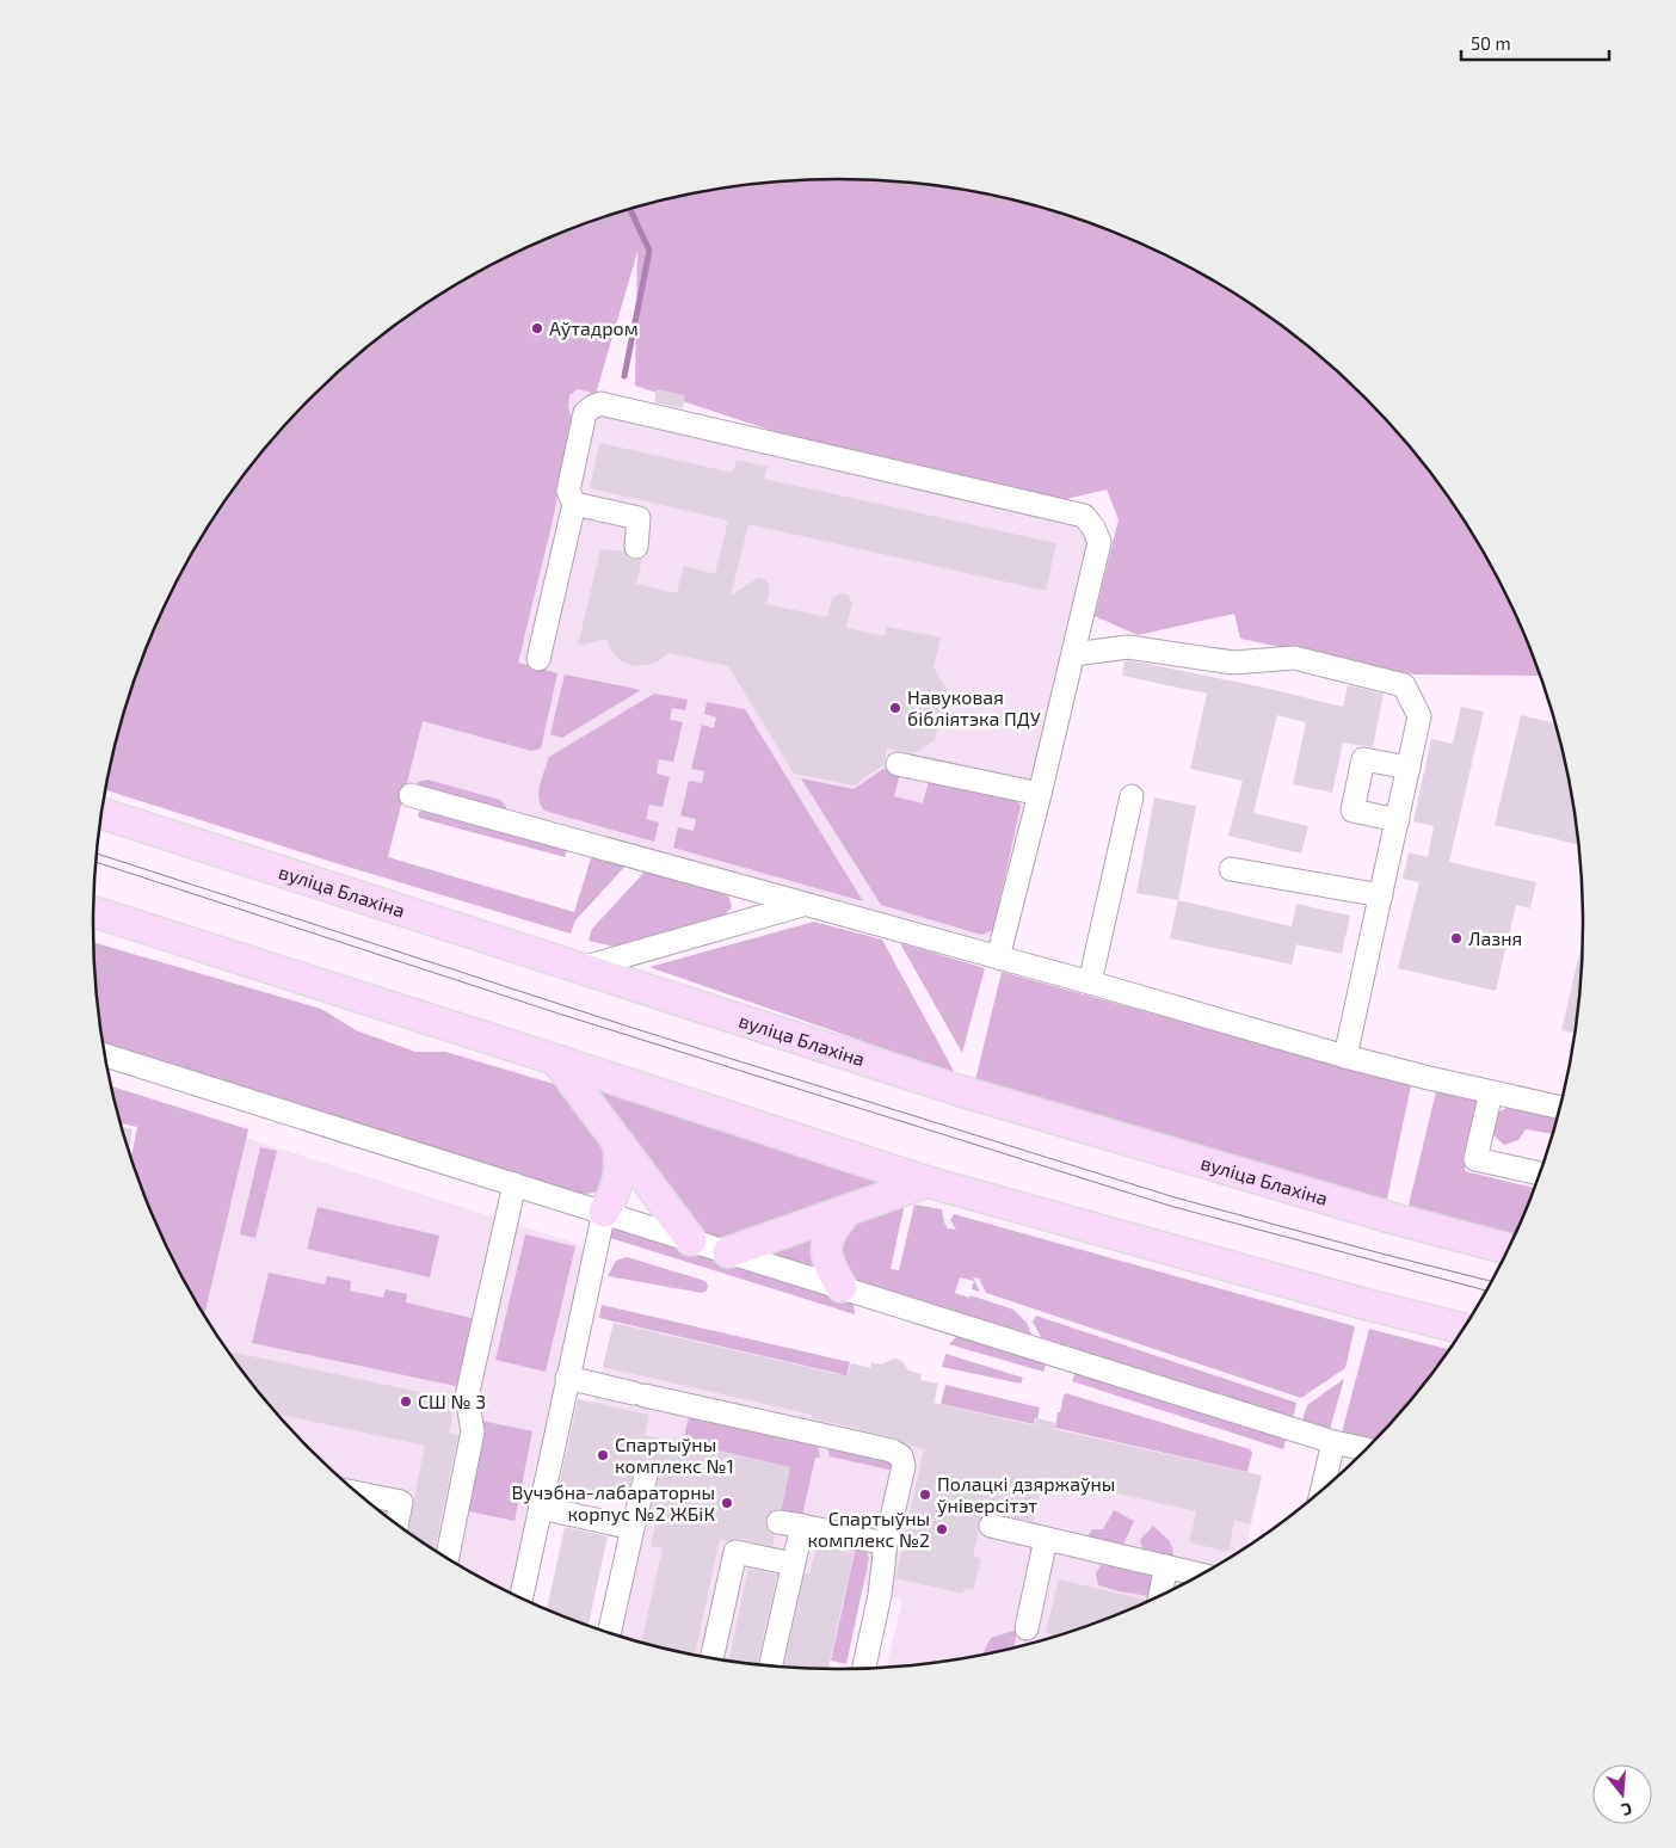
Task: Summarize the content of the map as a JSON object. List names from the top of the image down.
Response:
{
  "streets": {
    "main road": ["вуліца Блахіна"]
  },
  "places": [
    "Аўтадром",
    "Навуковая бібліятэка ПДУ",
    "Лазня",
    "СШ № 3",
    "Спартыўны комплекс №1",
    "Полацкі дзяржаўны ўніверсітэт",
    "Вучэбна-лабараторны корпус №2 ЖБіК",
    "Спартыўны комплекс №2"
  ],
  "scale_bar": "50 m",
  "north": "bottom"
}
